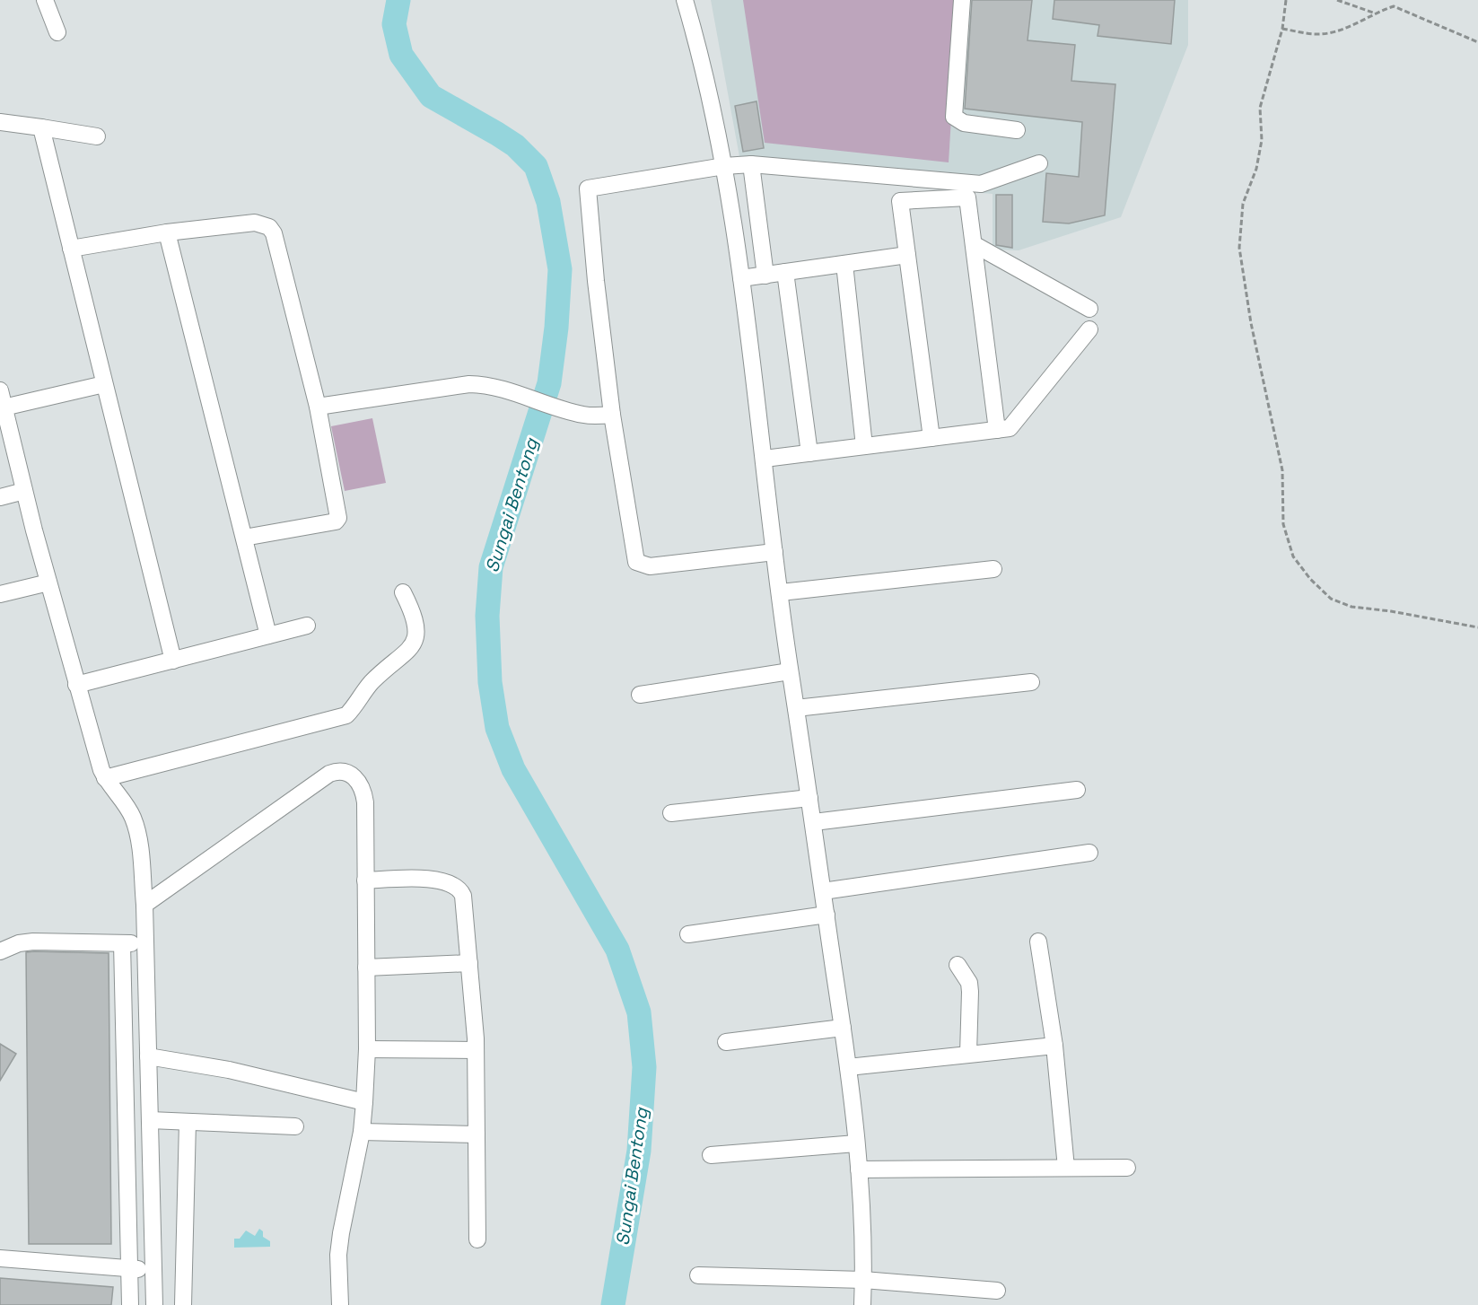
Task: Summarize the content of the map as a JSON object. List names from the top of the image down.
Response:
{
  "water": ["Sungai Bentong"]
}
